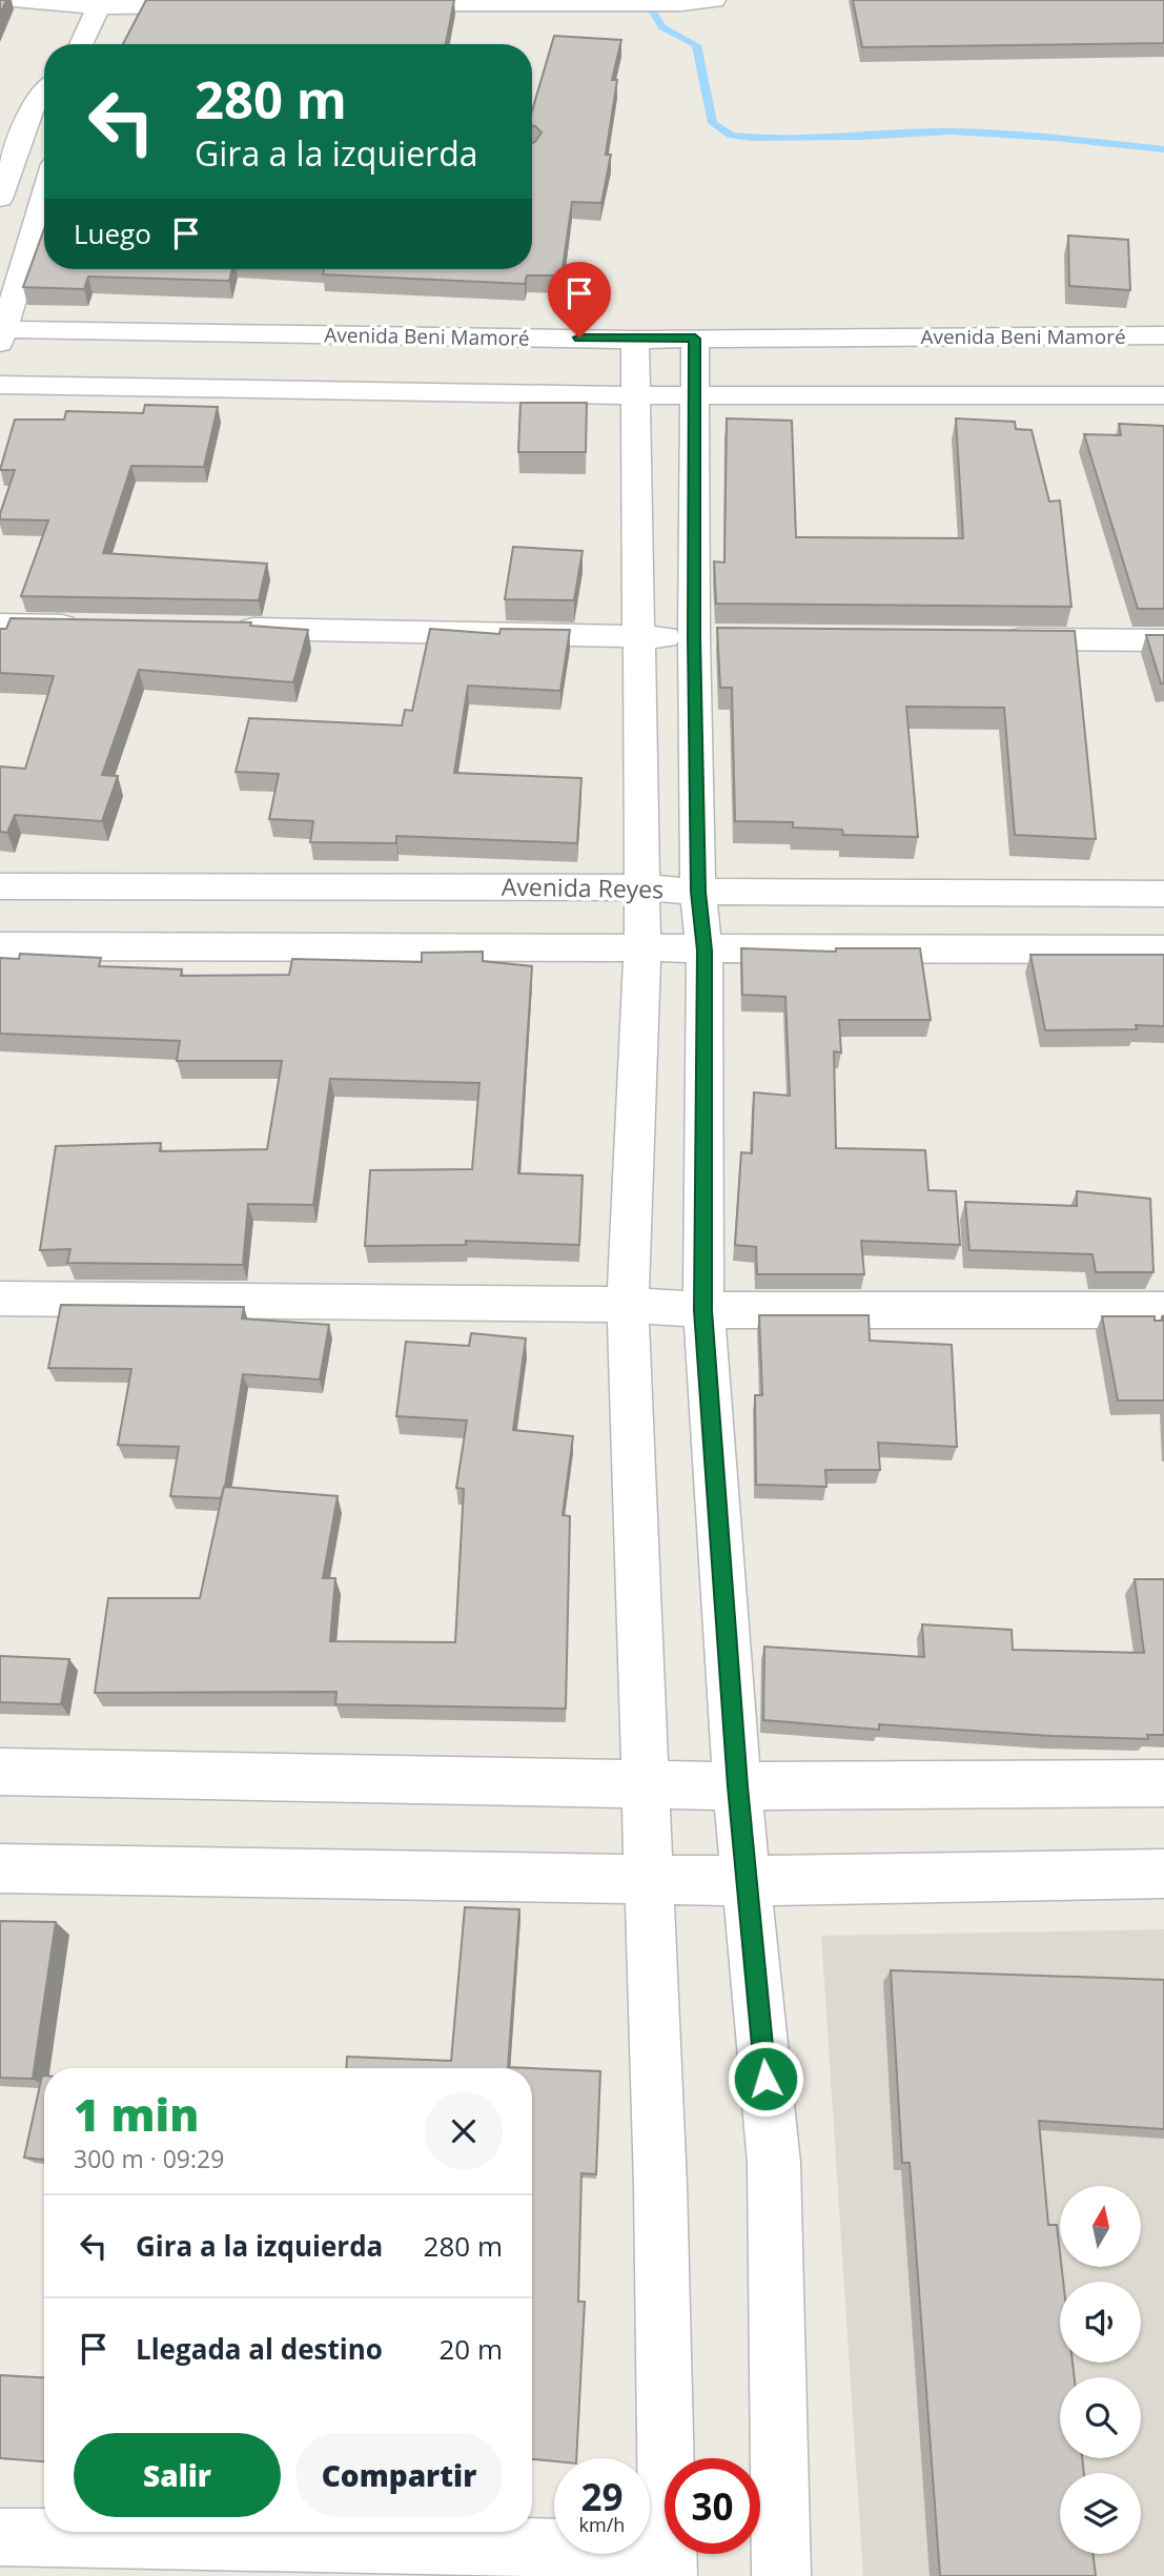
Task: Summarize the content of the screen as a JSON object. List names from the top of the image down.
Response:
{
  "streets": {
    "street": ["Avenida Beni Mamoré", "Avenida Reyes"]
  },
  "north": "top",
  "page": {
    "turn": ["280 m", "Gira a la izquierda"],
    "then": "Luego",
    "heading": ["1 min", "300 m · 09:29"],
    "list": [
      {
        "name": "Gira a la izquierda",
        "value": "280 m"
      },
      {
        "name": "Llegada al destino",
        "value": "20 m"
      }
    ],
    "buttons": ["Salir", "Compartir"],
    "speed": "29 km/h",
    "limit": "30"
  }
}
